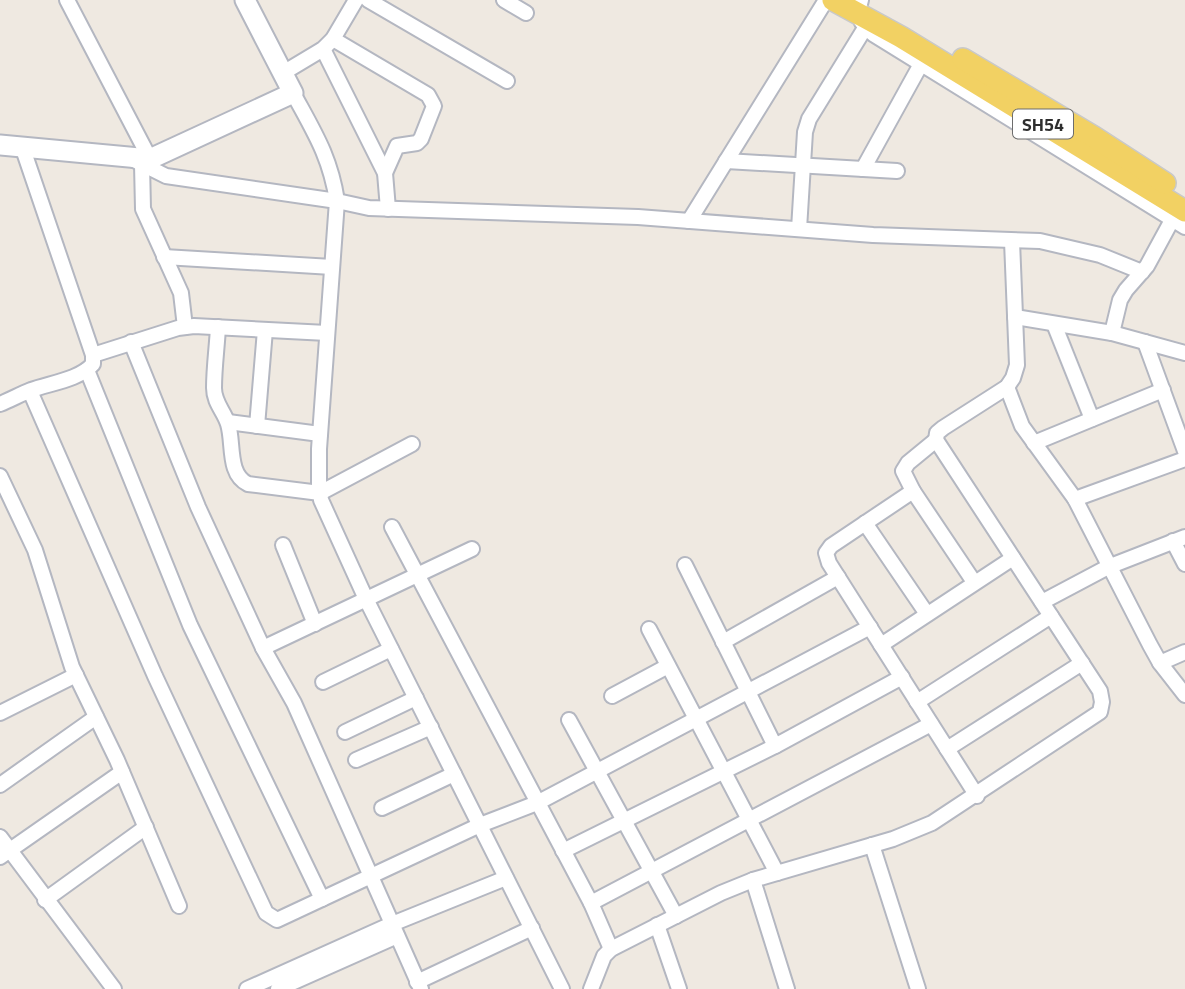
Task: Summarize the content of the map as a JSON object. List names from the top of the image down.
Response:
{
  "streets": {
    "main road": ["SH54"]
  }
}
